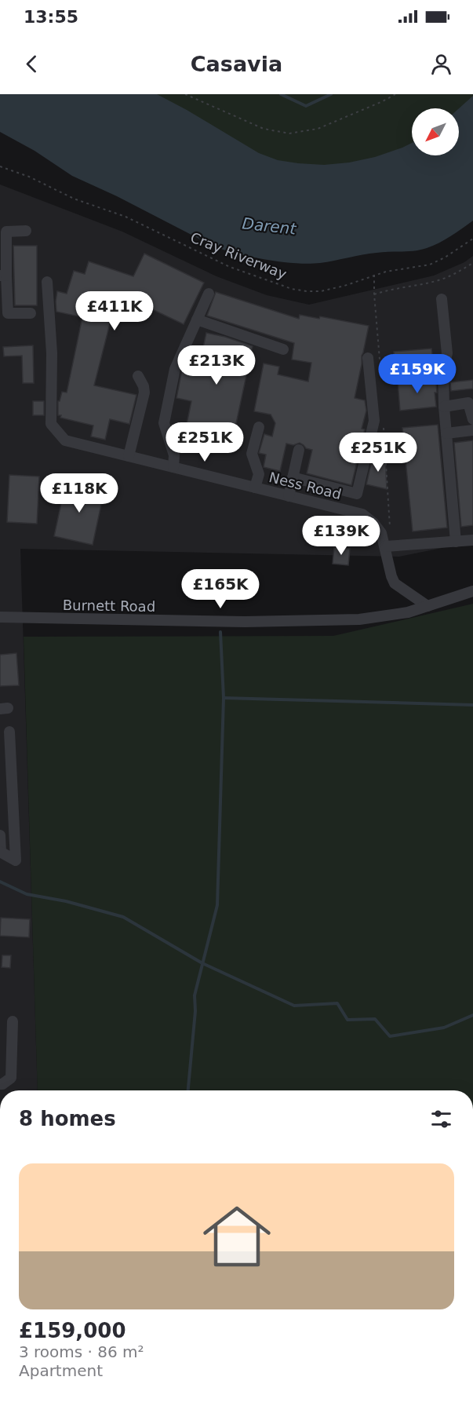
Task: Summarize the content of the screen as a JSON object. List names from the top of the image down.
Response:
{
  "streets": {
    "street": ["Ness Road", "Burnett Road"],
    "path": ["Cray Riverway"]
  },
  "crossings": [
    ["Ness Road", "Burnett Road"]
  ],
  "water": ["Darent"],
  "north": "bottom left",
  "page": {
    "status": "13:55",
    "header": "Casavia",
    "price": [
      "£411K",
      "£213K",
      "£159K",
      "£251K",
      "£251K",
      "£118K",
      "£139K",
      "£165K"
    ],
    "heading": "8 homes",
    "list": [
      {
        "name": "£159,000",
        "note": "3 rooms · 86 m² · Apartment"
      }
    ]
  }
}
